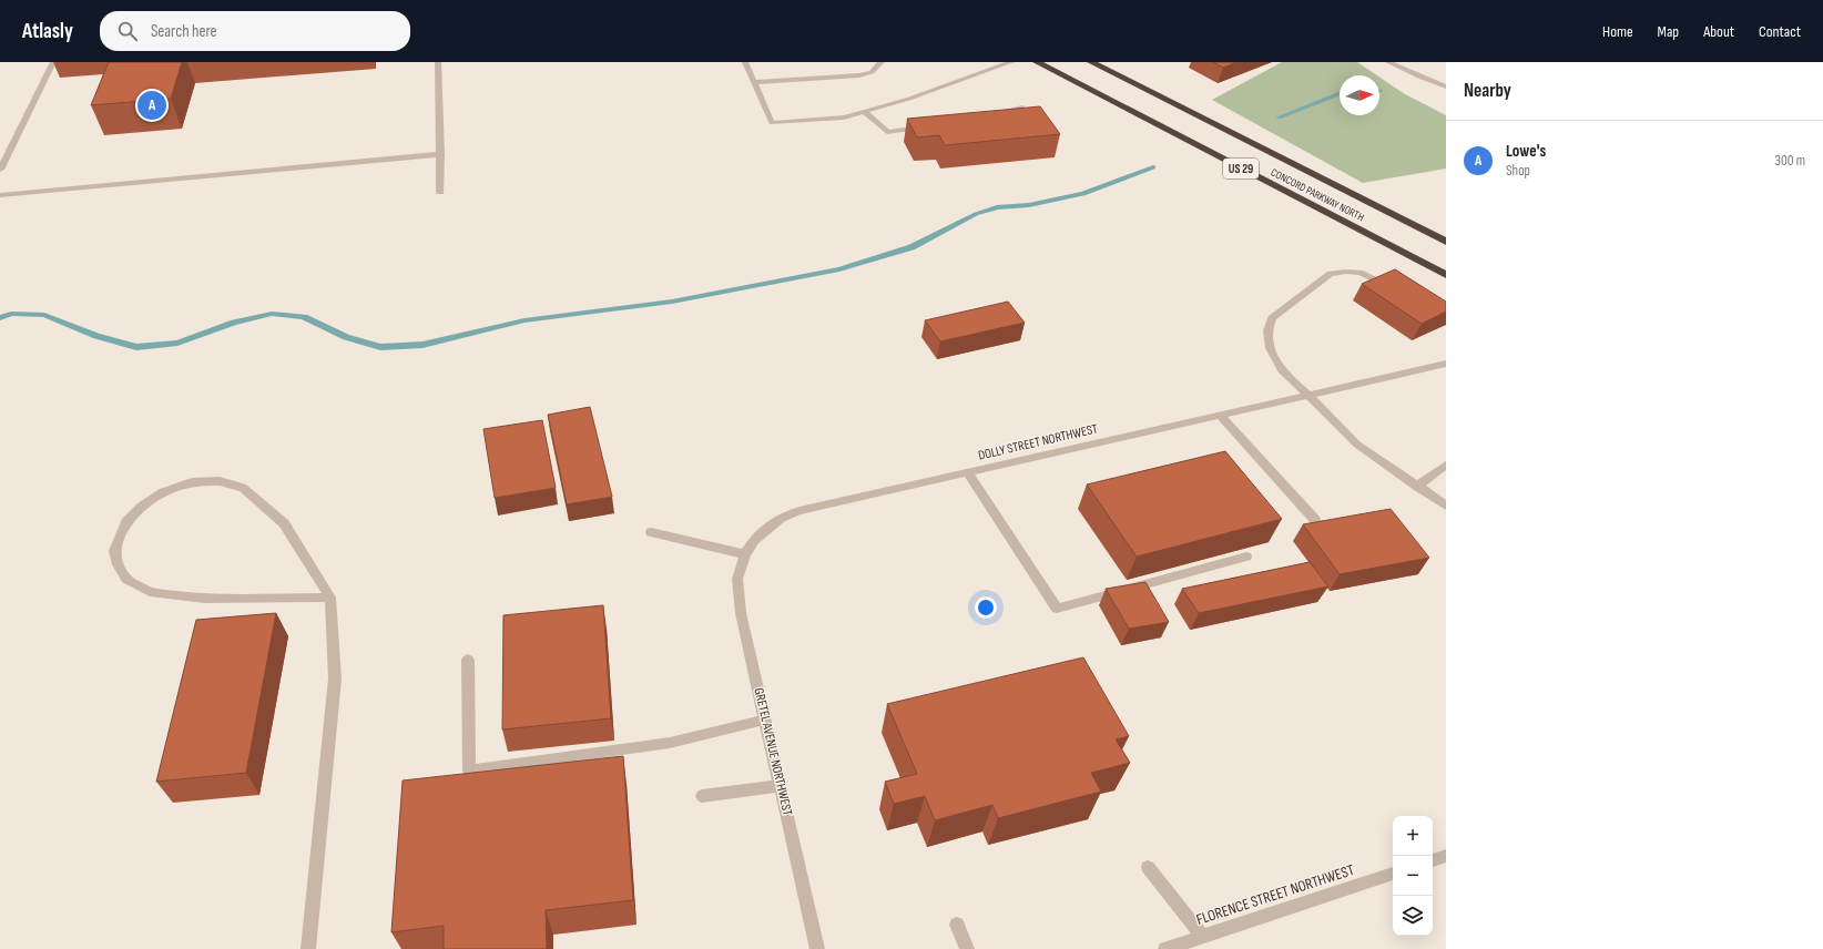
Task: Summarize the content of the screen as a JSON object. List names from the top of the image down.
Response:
{
  "streets": {
    "highway": ["US 29", "CONCORD PARKWAY NORTH"],
    "street": ["DOLLY STREET NORTHWEST", "GRETEL AVENUE NORTHWEST", "FLORENCE STREET NORTHWEST"]
  },
  "crossings": [
    ["DOLLY STREET NORTHWEST", "GRETEL AVENUE NORTHWEST"]
  ],
  "north": "right",
  "page": {
    "header": "Atlasly",
    "search": "Search here",
    "nav": [
      "Home",
      "Map",
      "About",
      "Contact"
    ],
    "heading": "Nearby",
    "pins": "A",
    "list": [
      {
        "mark": "A",
        "name": "Lowe's",
        "note": "Shop",
        "value": "300 m"
      }
    ],
    "map_buttons": ["+", "−"]
  }
}
